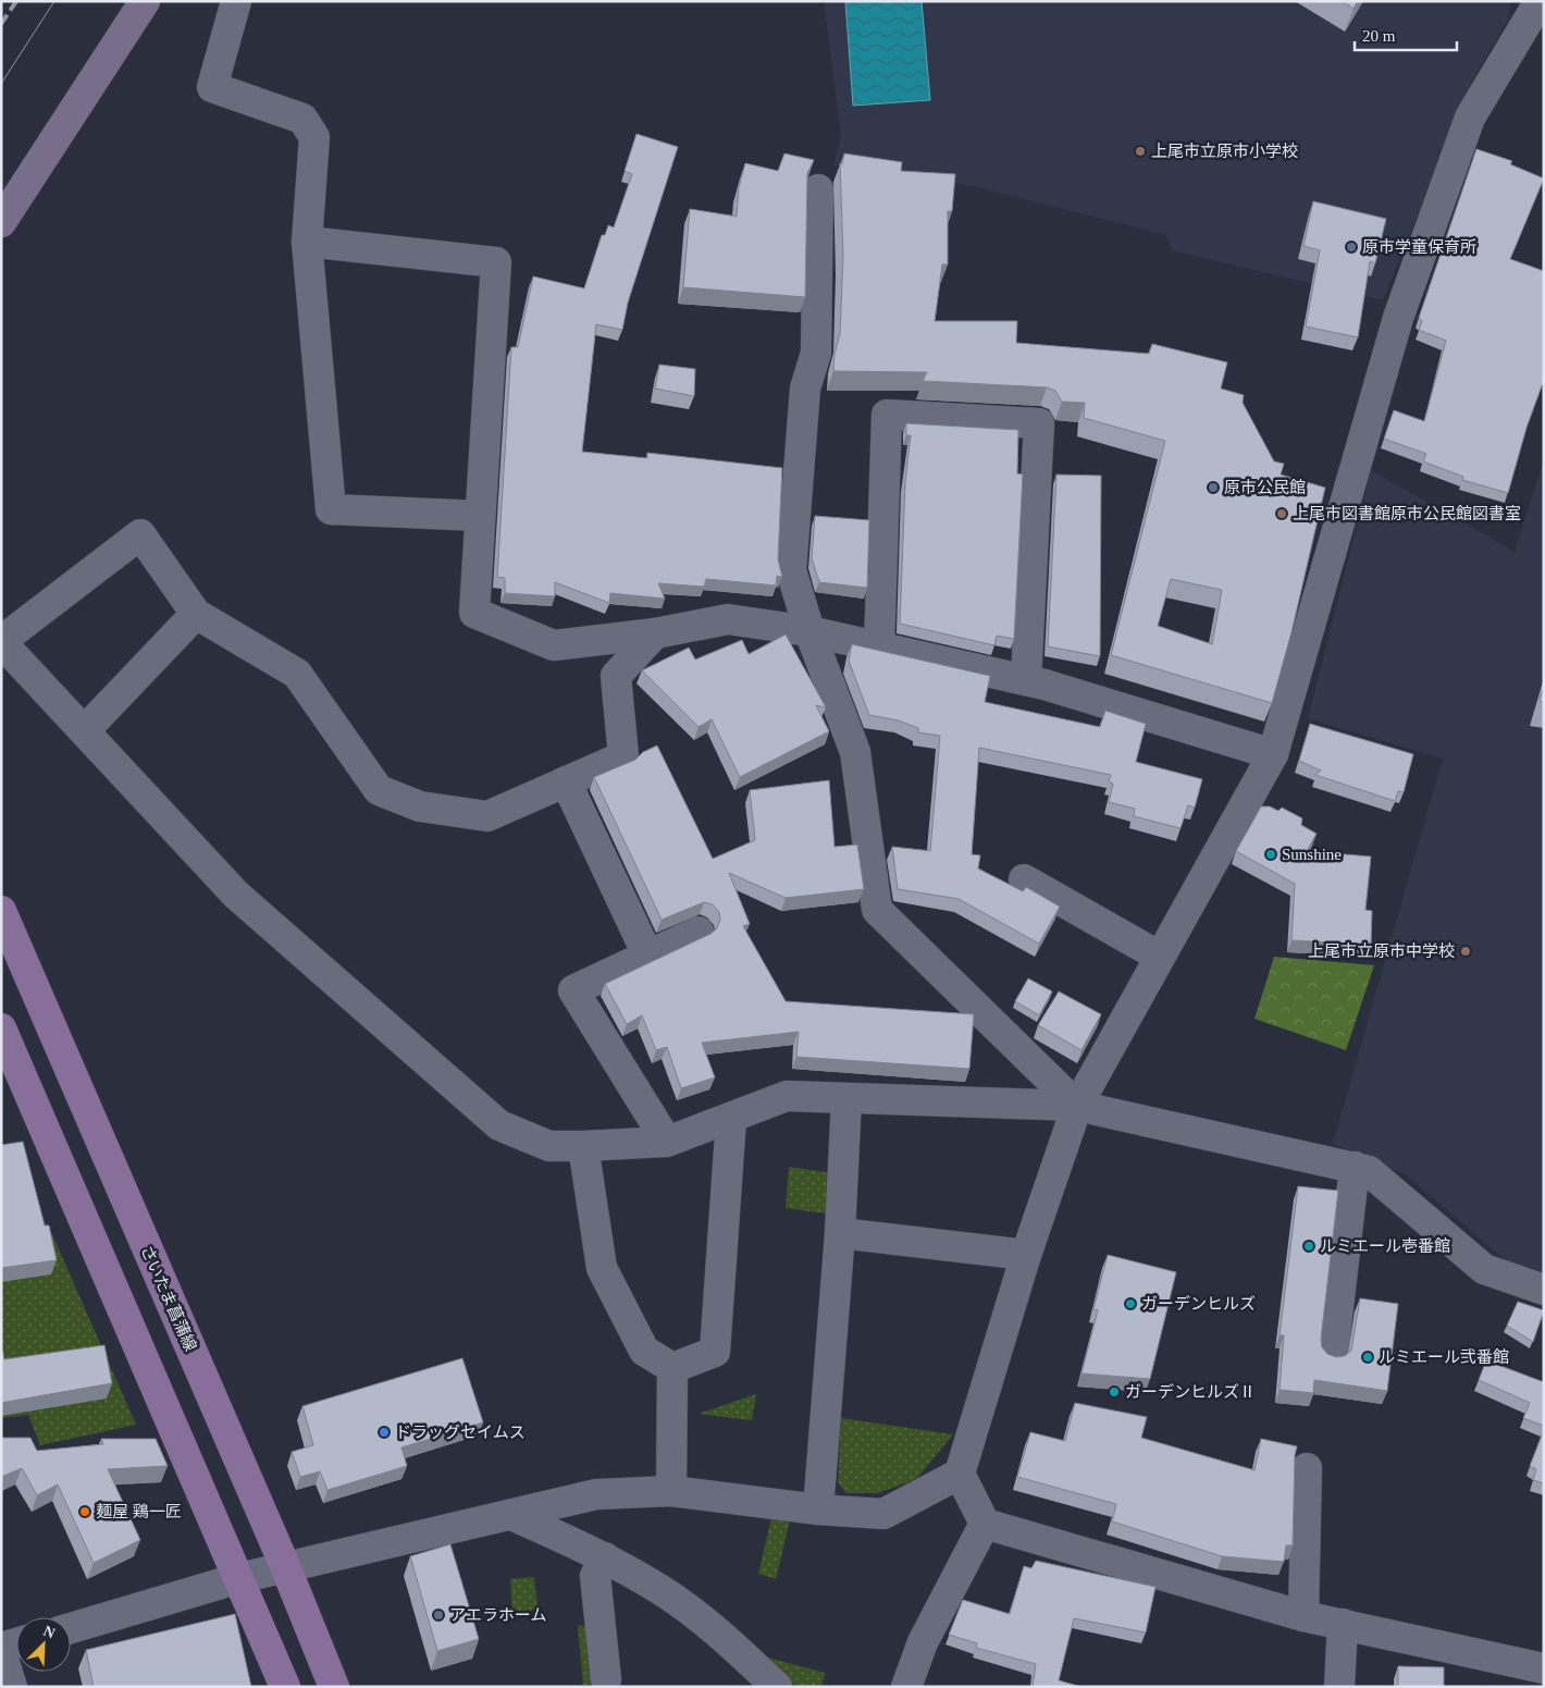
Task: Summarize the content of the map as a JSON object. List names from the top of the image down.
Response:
{
  "streets": {
    "main road": ["さいたま菖蒲線"]
  },
  "places": [
    "上尾市立原市小学校",
    "原市学童保育所",
    "原市公民館",
    "上尾市図書館原市公民館図書室",
    "Sunshine",
    "上尾市立原市中学校",
    "ルミエール壱番館",
    "ガーデンヒルズ",
    "ルミエール弐番館",
    "ガーデンヒルズⅡ",
    "ドラッグセイムス",
    "麺屋 鶏一匠",
    "アエラホーム"
  ],
  "scale_bar": "20 m",
  "north": "top right"
}
